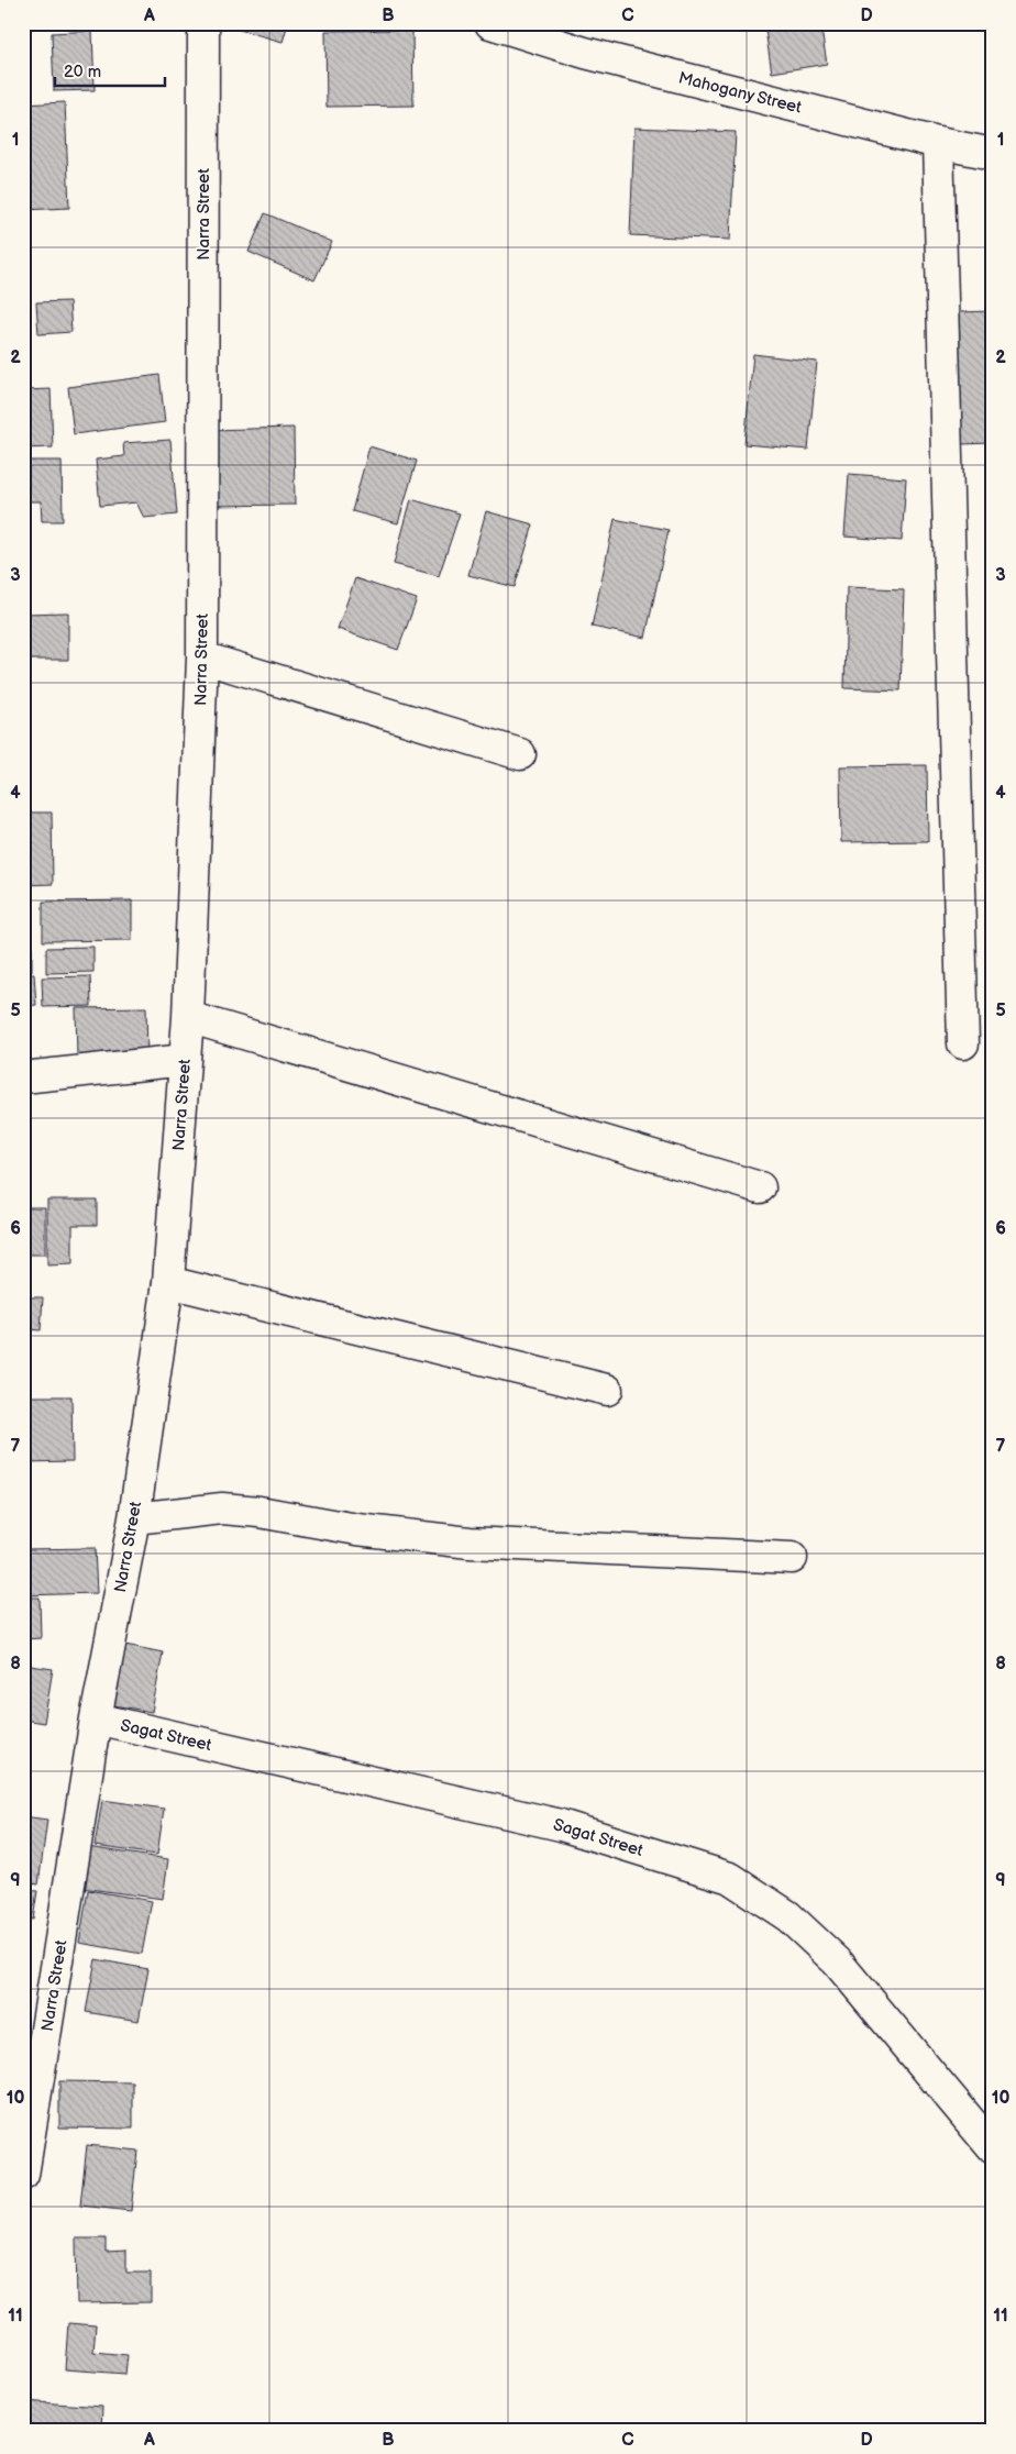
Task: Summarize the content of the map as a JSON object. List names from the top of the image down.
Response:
{
  "streets": {
    "street": ["Mahogany Street", "Narra Street", "Sagat Street"]
  },
  "crossings": [
    ["Narra Street", "Sagat Street"]
  ],
  "scale_bar": "20 m",
  "grid": {
    "columns": [
      "A",
      "B",
      "C",
      "D"
    ],
    "rows": [
      "1",
      "2",
      "3",
      "4",
      "5",
      "6",
      "7",
      "8",
      "9",
      "10",
      "11"
    ]
  }
}
